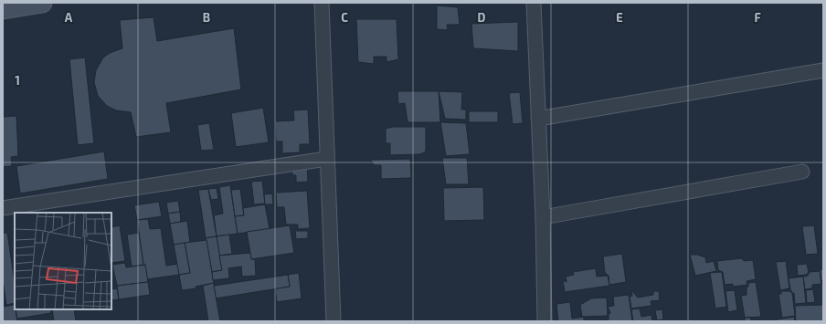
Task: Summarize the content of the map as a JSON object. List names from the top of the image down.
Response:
{
  "grid": {
    "columns": [
      "A",
      "B",
      "C",
      "D",
      "E",
      "F"
    ],
    "rows": ["1"]
  }
}
